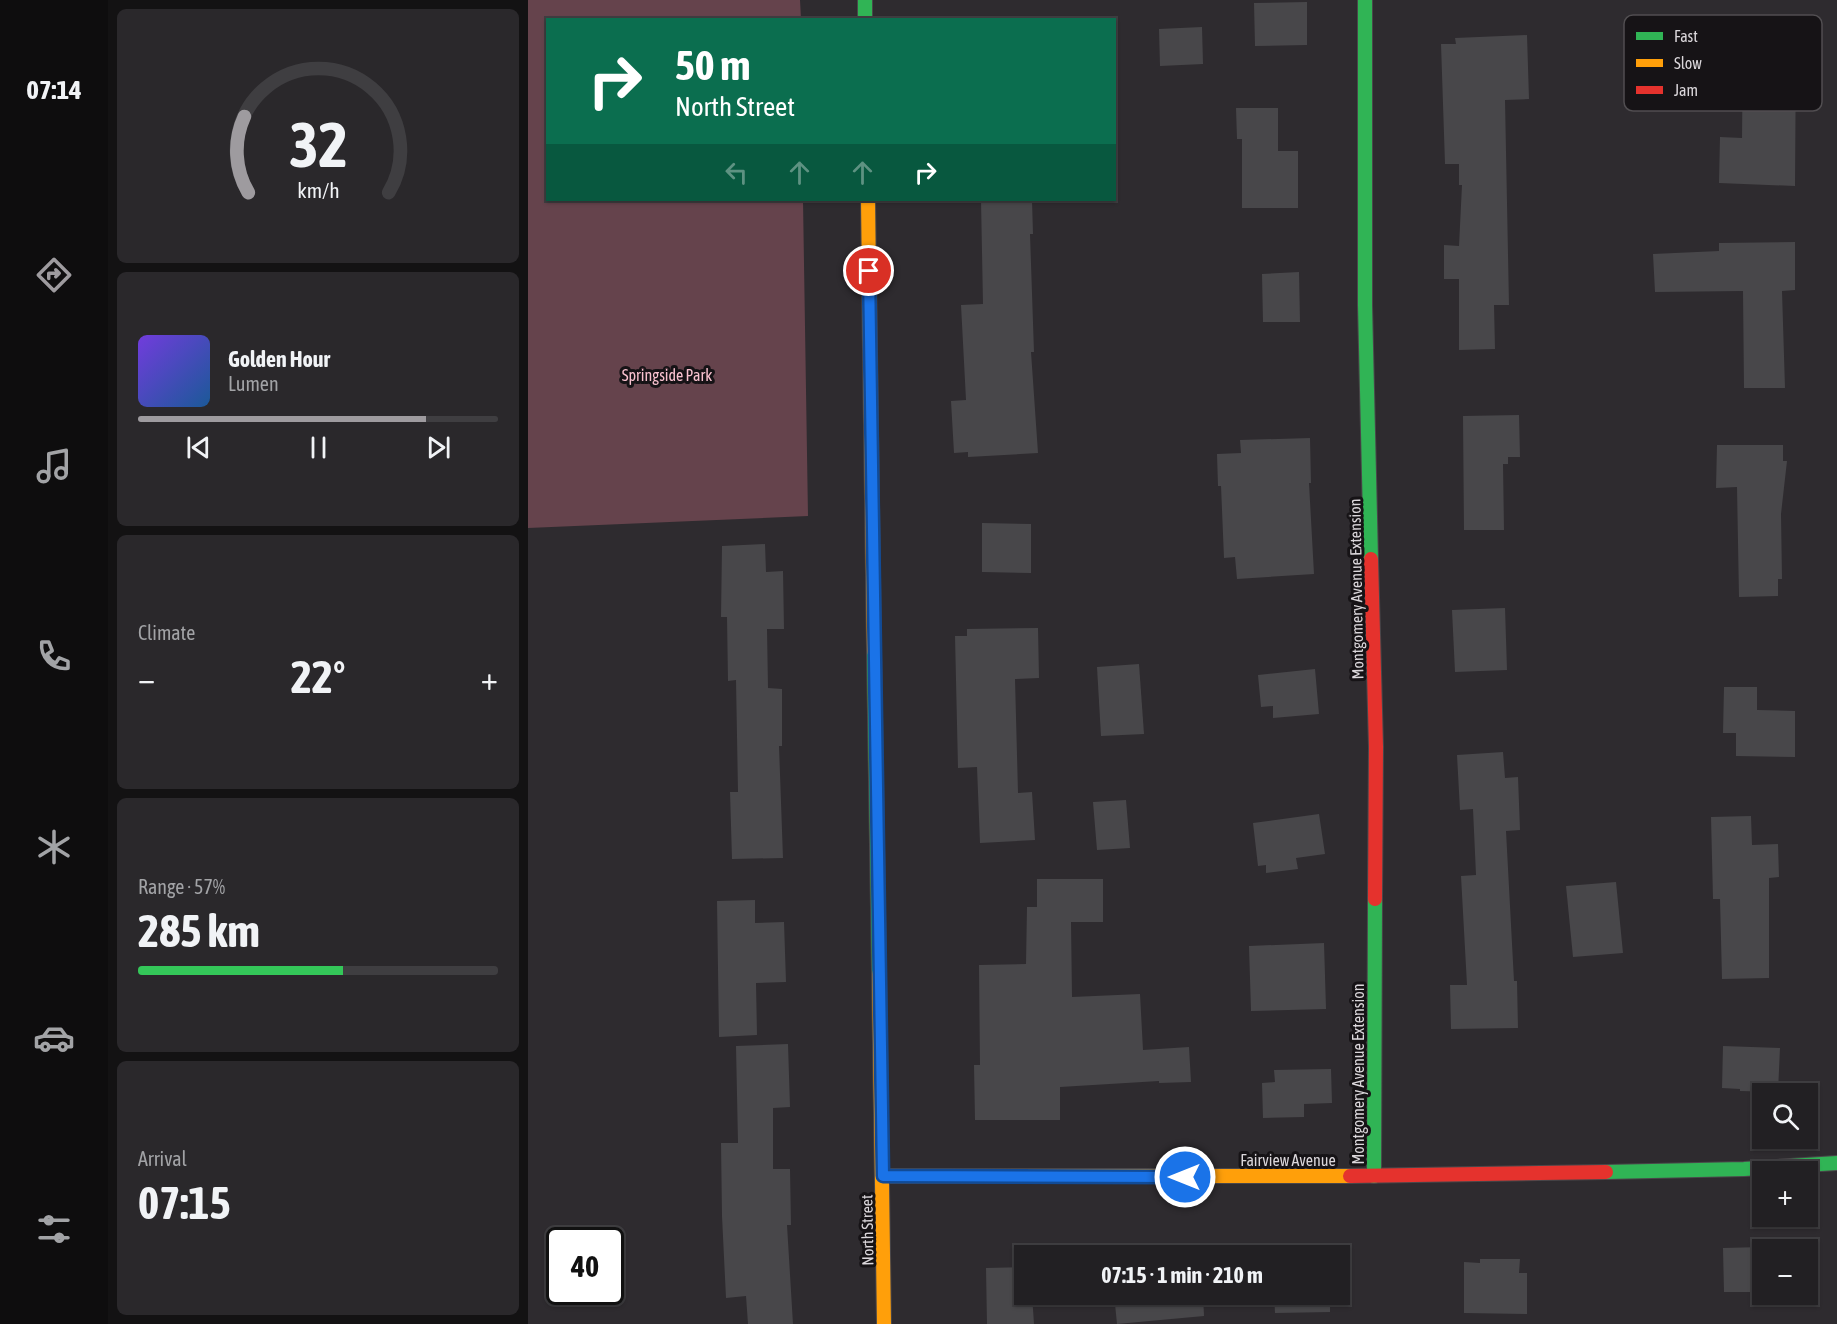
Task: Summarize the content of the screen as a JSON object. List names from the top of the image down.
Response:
{
  "streets": {
    "street": ["Montgomery Avenue Extension", "Fairview Avenue", "North Street"]
  },
  "crossings": [
    ["Montgomery Avenue Extension", "Fairview Avenue"],
    ["Fairview Avenue", "North Street"]
  ],
  "parks": ["Springside Park"],
  "legend": ["Fast", "Slow", "Jam"],
  "page": {
    "tabs": "07:14",
    "turn": ["50 m", "North Street"],
    "song": ["Golden Hour", "Lumen"],
    "tile": [
      "Climate",
      ["Range · 57%", "285 km"],
      ["Arrival", "07:15"]
    ],
    "heat": ["−", "22°", "+"],
    "map_buttons": ["+", "−"],
    "limit": "40",
    "trip": "07:15 · 1 min · 210 m",
    "gauge": ["32", "km/h"]
  }
}
